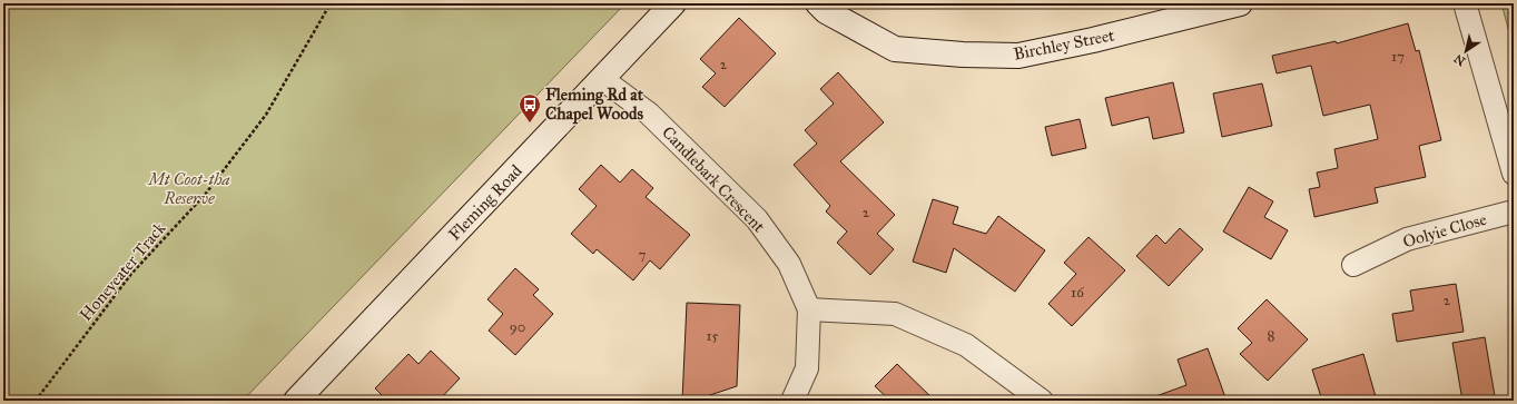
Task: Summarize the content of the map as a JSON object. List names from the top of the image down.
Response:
{
  "streets": {
    "street": [
      "Birchley Street",
      "Candlebark Crescent",
      "Fleming Road",
      "Oolyie Close"
    ],
    "path": ["Honeyeater Track"]
  },
  "crossings": [
    ["Candlebark Crescent", "Fleming Road"]
  ],
  "parks": ["Mt Coot-tha Reserve"],
  "places": {
    "bus stop": ["Fleming Rd at Chapel Woods"]
  },
  "house_numbers": [
    "17",
    "2",
    "2",
    "7",
    "16",
    "2",
    "90",
    "15",
    "8"
  ],
  "north": "bottom left"
}
